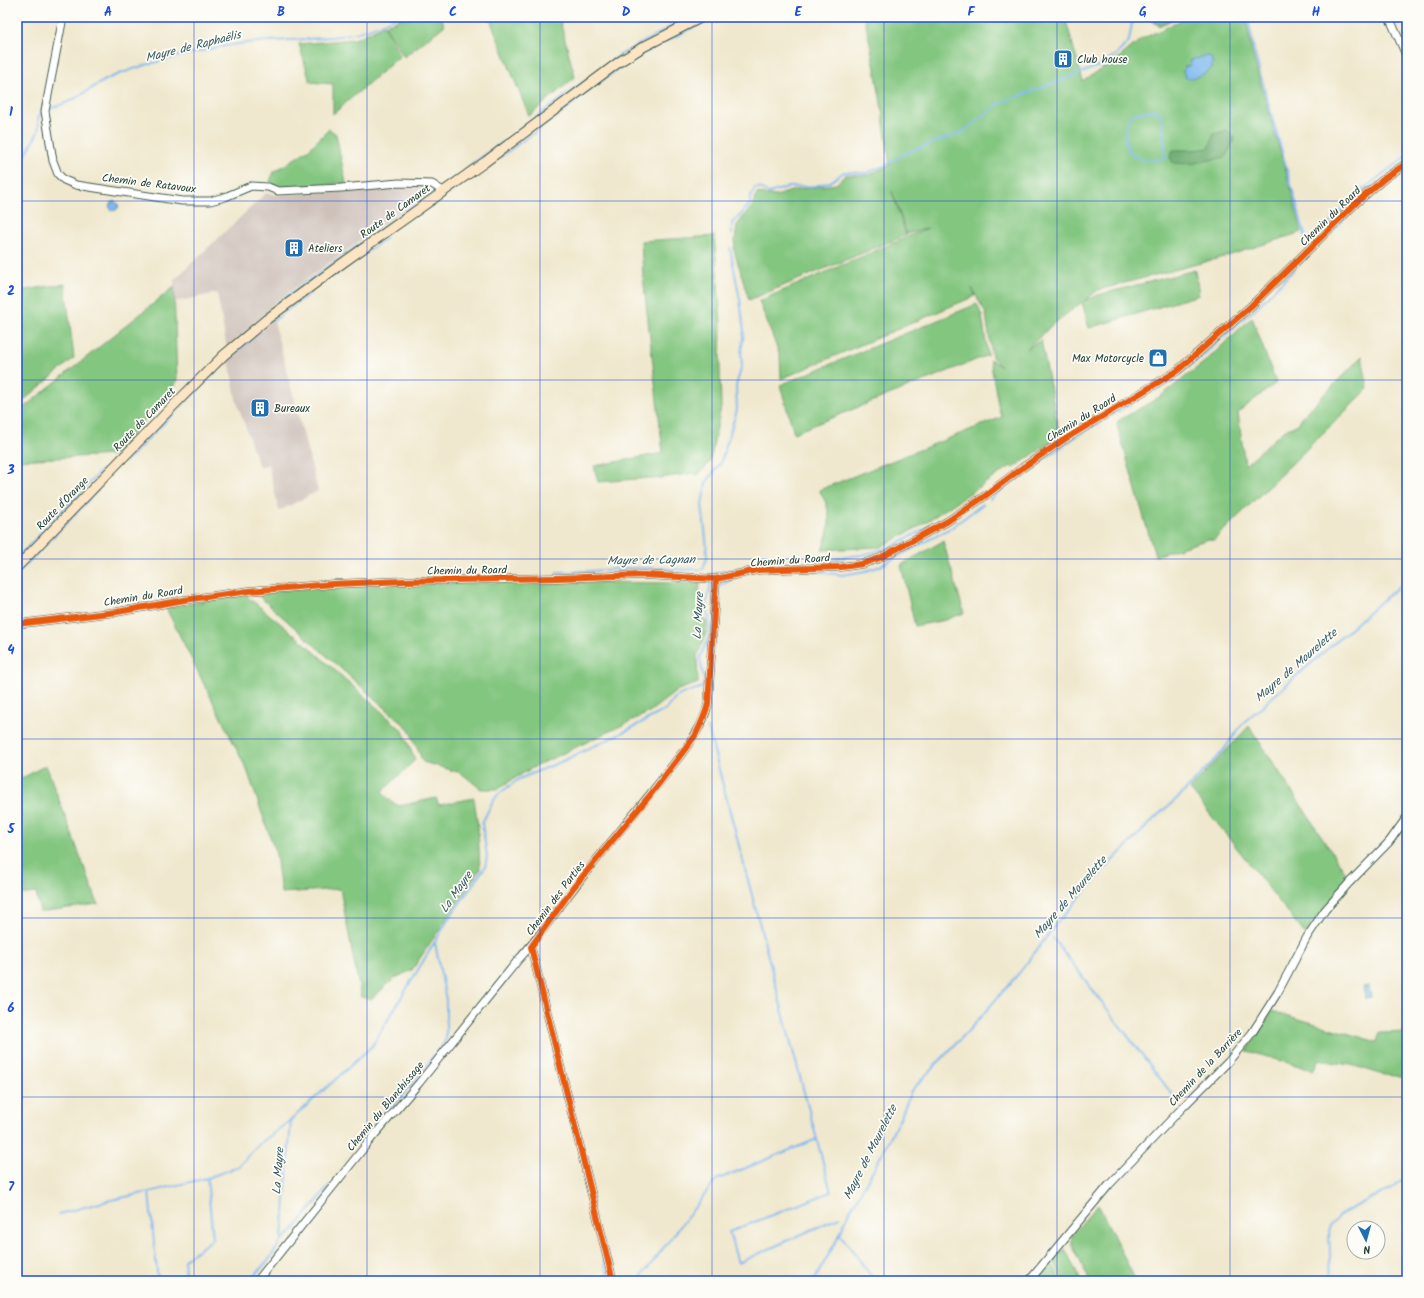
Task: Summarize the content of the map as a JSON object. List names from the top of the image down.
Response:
{
  "streets": {
    "main road": ["Route de Camaret", "Route d'Orange"],
    "street": [
      "Chemin de Ratavoux",
      "Chemin du Roard",
      "Chemin des Parties",
      "Chemin de la Barrière",
      "Chemin du Blanchissage"
    ]
  },
  "crossings": [
    ["Chemin de Ratavoux", "Route de Camaret"],
    ["Route de Camaret", "Route d'Orange"],
    ["Chemin du Roard", "Chemin des Parties"],
    ["Chemin des Parties", "Chemin du Blanchissage"]
  ],
  "water": [
    "Mayre de Raphaëlis",
    "Mayre de Cagnan",
    "La Mayre",
    "Mayre de Mourelette"
  ],
  "places": {
    "building": ["Club house", "Ateliers", "Bureaux"],
    "shop": ["Max Motorcycle"]
  },
  "north": "bottom",
  "grid": {
    "columns": [
      "A",
      "B",
      "C",
      "D",
      "E",
      "F",
      "G",
      "H"
    ],
    "rows": [
      "1",
      "2",
      "3",
      "4",
      "5",
      "6",
      "7"
    ]
  }
}
